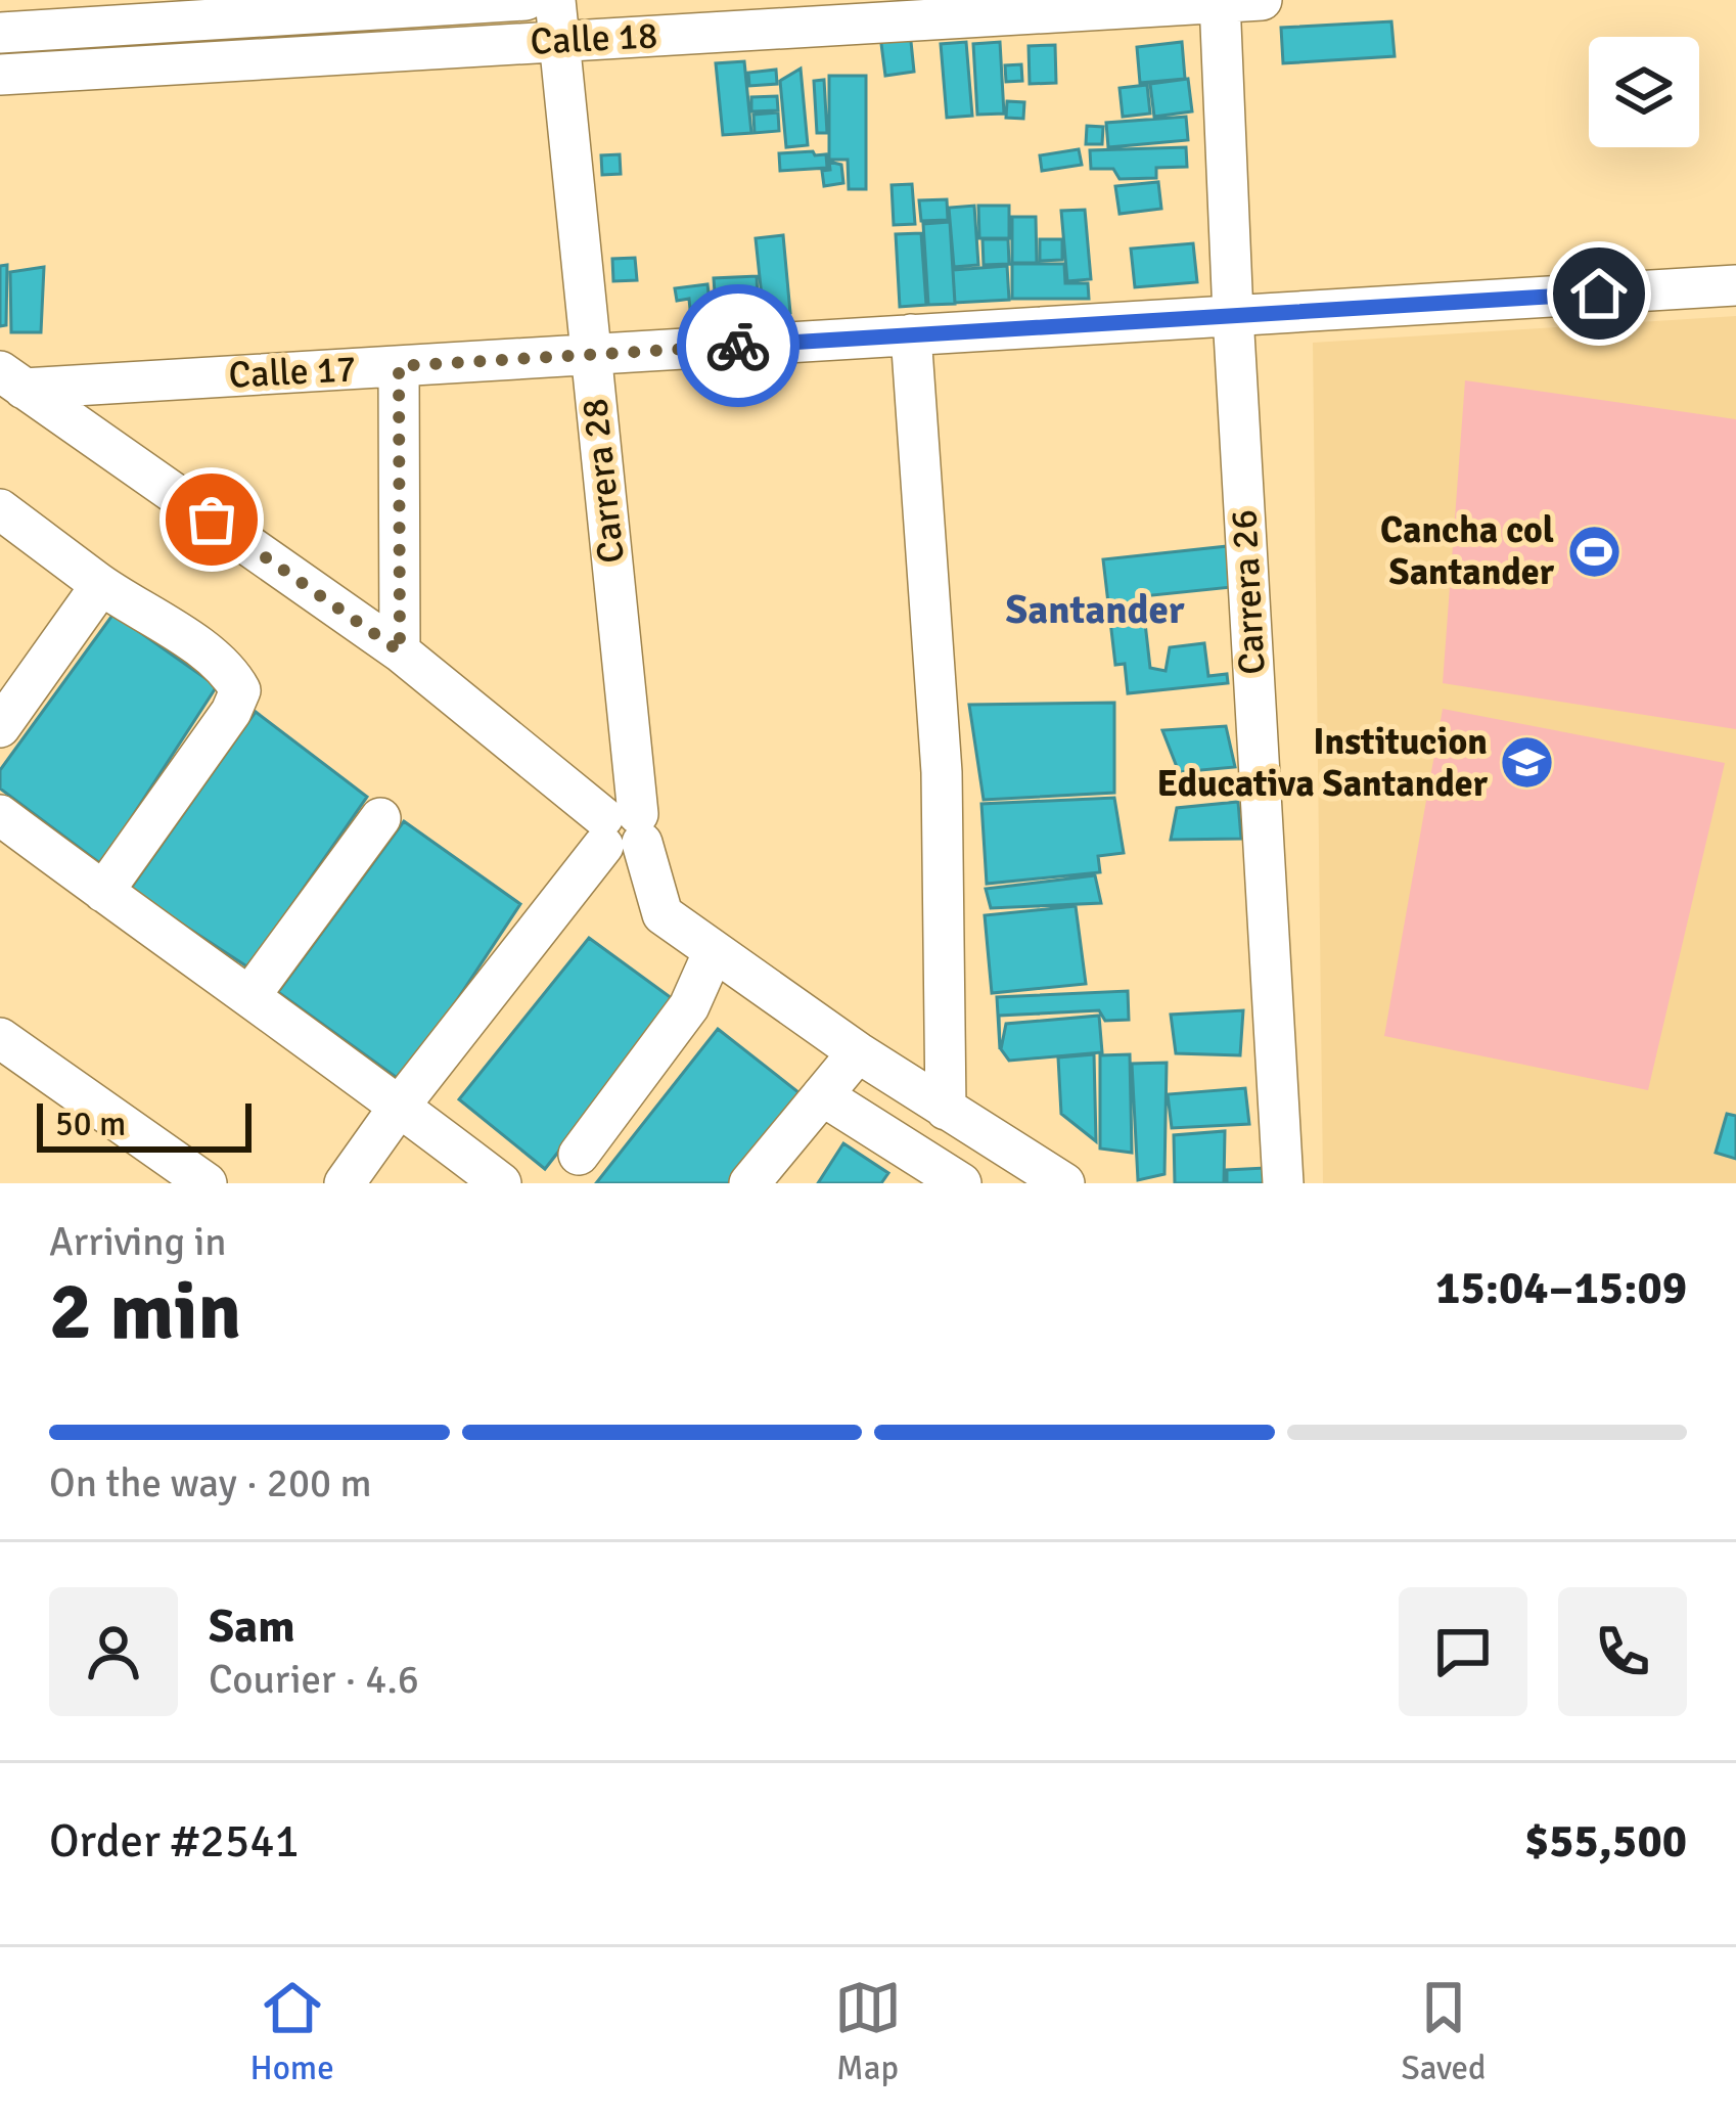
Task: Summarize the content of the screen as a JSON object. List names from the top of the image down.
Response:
{
  "streets": {
    "street": [
      "Calle 18",
      "Calle 17",
      "Carrera 28",
      "Carrera 26"
    ]
  },
  "crossings": [
    ["Calle 18", "Carrera 28"],
    ["Calle 18", "Carrera 26"],
    ["Calle 17", "Carrera 28"],
    ["Calle 17", "Carrera 26"]
  ],
  "districts": ["Santander"],
  "places": {
    "sports": ["Cancha col Santander"],
    "school or university": ["Institucion Educativa Santander"]
  },
  "scale_bar": "50 m",
  "page": {
    "scale": "50 m",
    "heading": ["2 min", "Arriving in", "15:04–15:09"],
    "panel": [
      "Sam",
      "Courier · 4.6",
      "Order #2541",
      "$55,500"
    ],
    "bar": "On the way · 200 m",
    "tabs": ["Home", "Map", "Saved"]
  }
}
